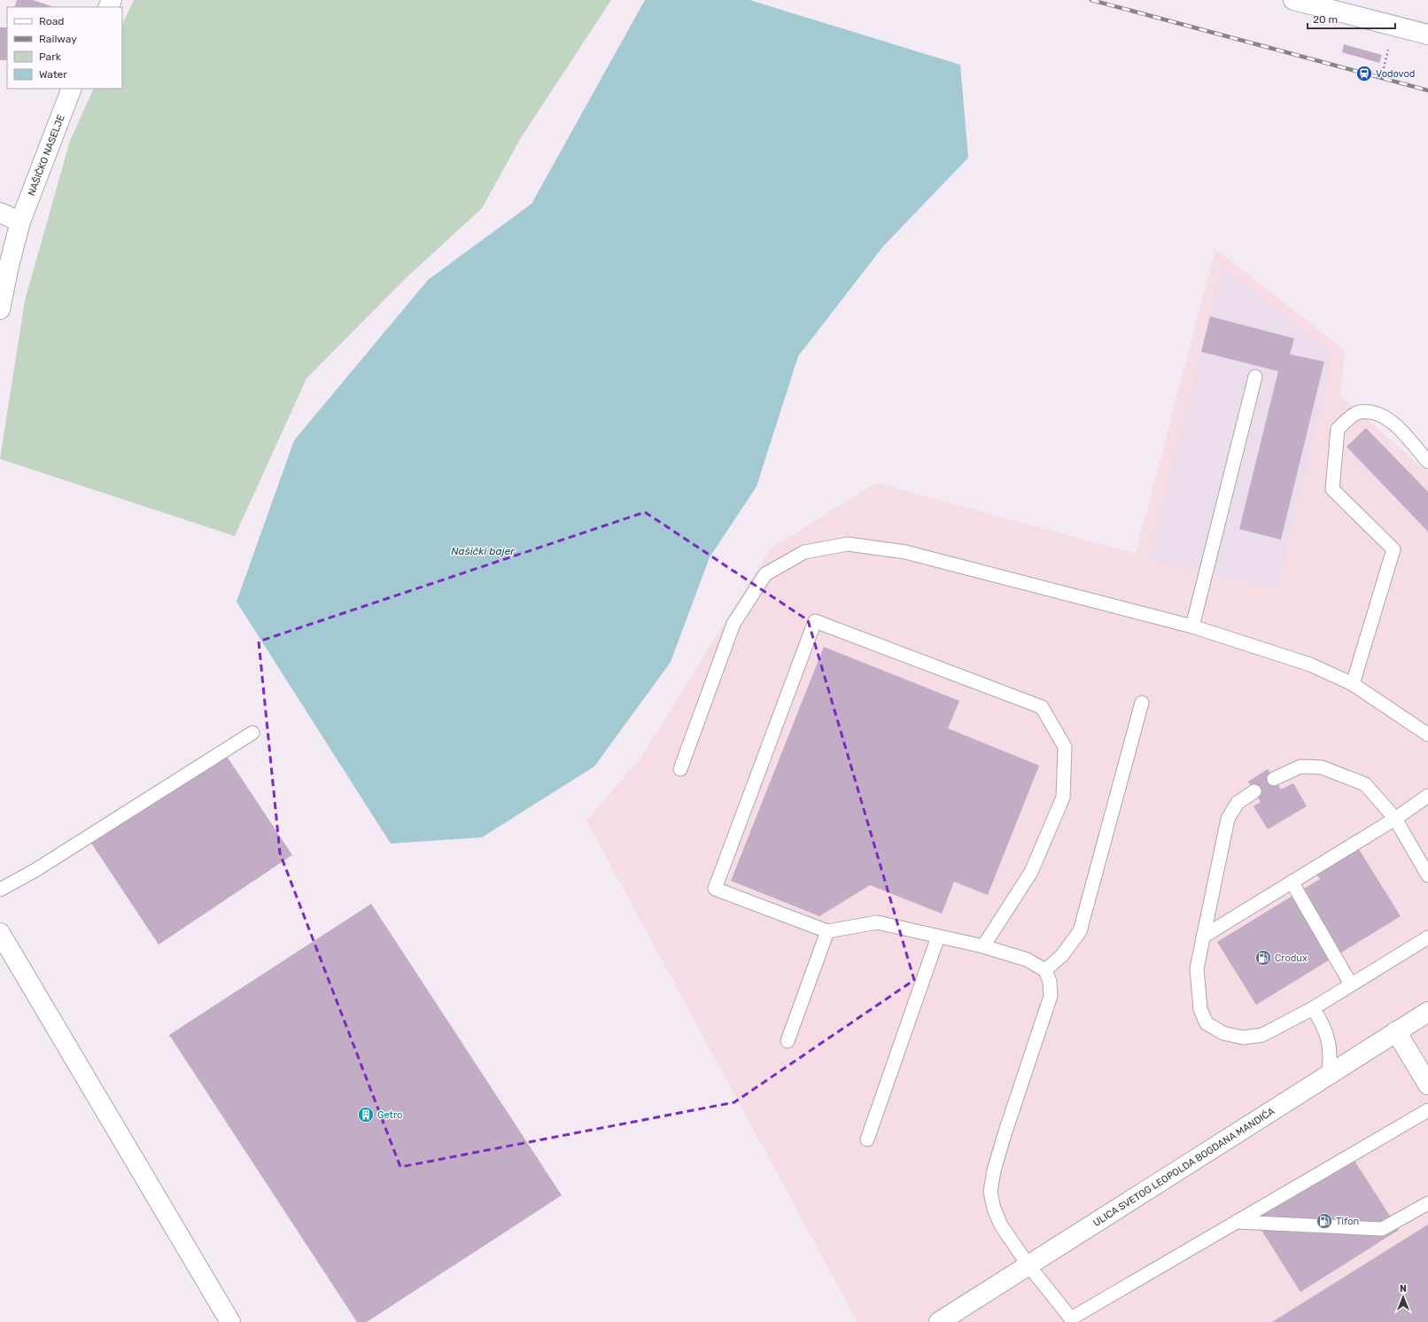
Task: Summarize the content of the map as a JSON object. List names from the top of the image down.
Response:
{
  "streets": {
    "street": ["NAŠIČKO NASELJE", "ULICA SVETOG LEOPOLDA BOGDANA MANDIĆA"]
  },
  "water": ["Našički bajer"],
  "places": {
    "station": ["Vodovod"],
    "fuel station": ["Crodux", "Tifon"],
    "building": ["Getro"]
  },
  "legend": [
    "Road",
    "Railway",
    "Park",
    "Water"
  ],
  "scale_bar": "20 m",
  "north": "top"
}
